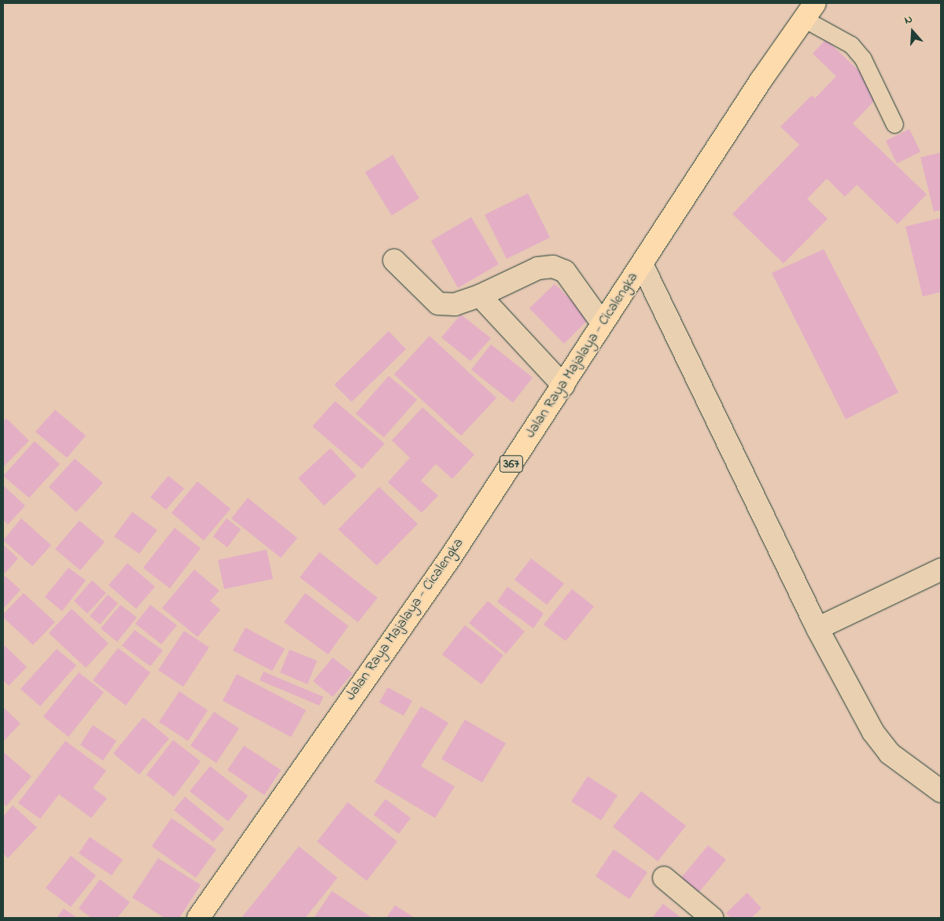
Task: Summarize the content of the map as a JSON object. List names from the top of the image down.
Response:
{
  "streets": {
    "main road": ["Jalan Raya Majalaya - Cicalengka", "367"]
  },
  "north": "top"
}
